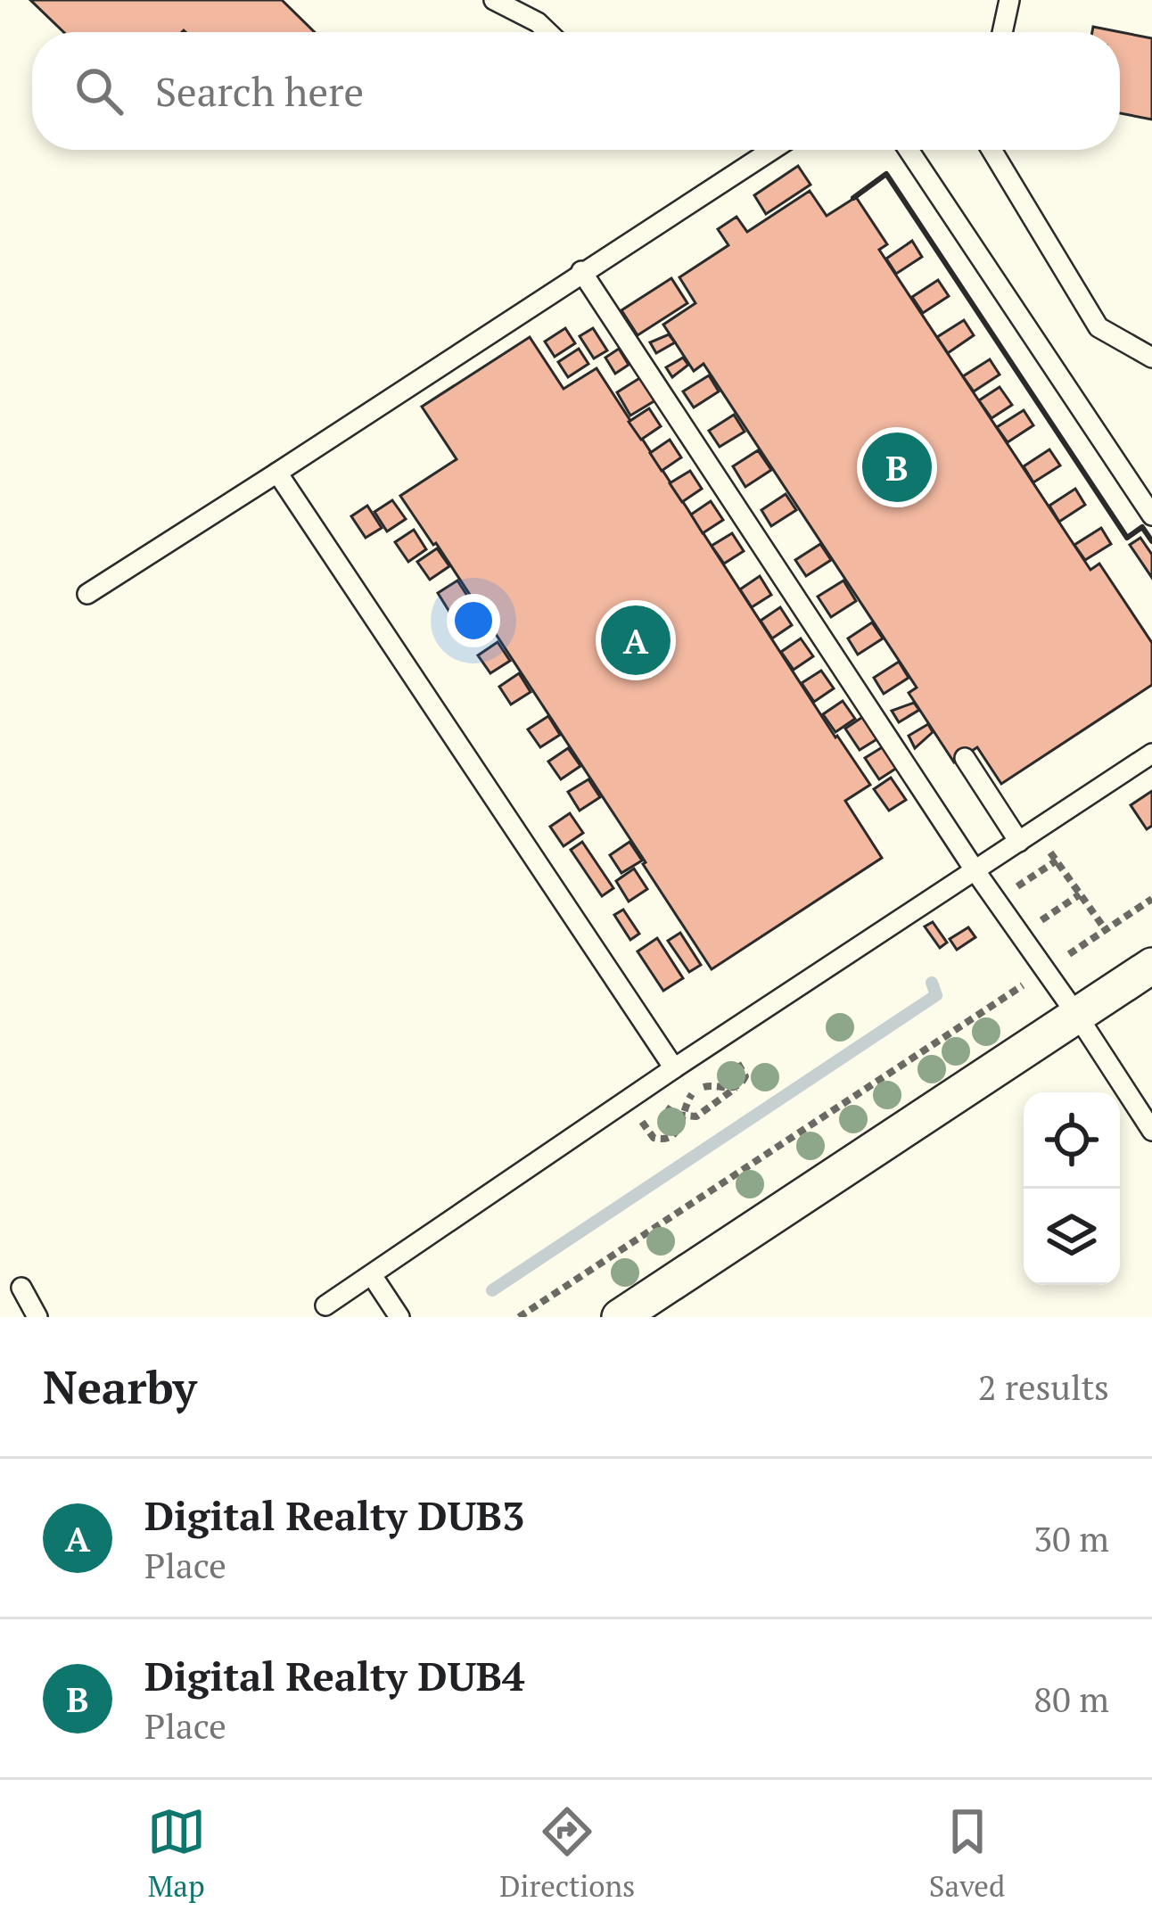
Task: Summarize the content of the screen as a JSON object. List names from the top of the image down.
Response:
{
  "page": {
    "search": "Search here",
    "pins": ["B", "A"],
    "heading": ["Nearby", "2 results"],
    "list": [
      {
        "mark": "A",
        "name": "Digital Realty DUB3",
        "note": "Place",
        "value": "30 m"
      },
      {
        "mark": "B",
        "name": "Digital Realty DUB4",
        "note": "Place",
        "value": "80 m"
      }
    ],
    "nav": ["Map", "Directions", "Saved"]
  }
}
